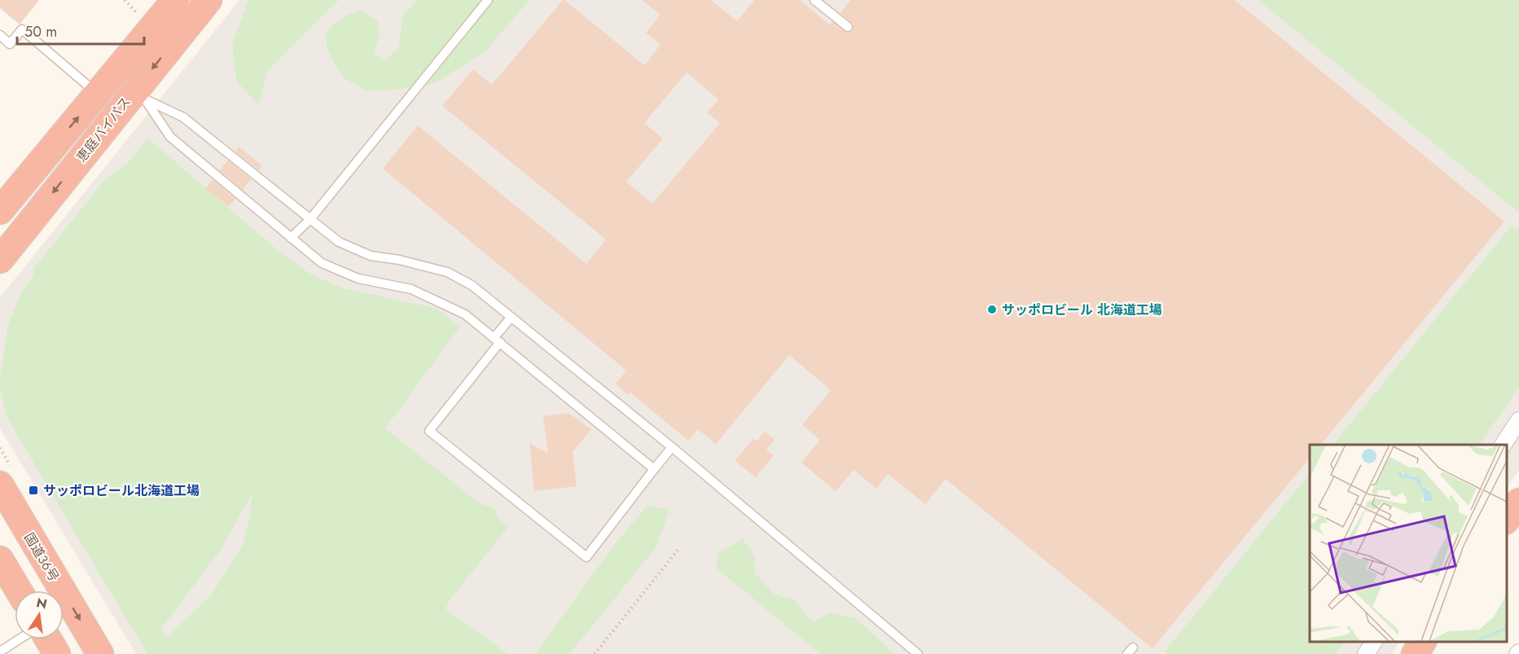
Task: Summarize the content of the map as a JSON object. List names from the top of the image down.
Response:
{
  "streets": {
    "highway": ["恵庭バイパス", "国道36号"]
  },
  "one_way": ["国道36号"],
  "places": {
    "other": ["サッポロビール 北海道工場"],
    "transit": ["サッポロビール北海道工場"]
  },
  "scale_bar": "50 m",
  "north": "top"
}
